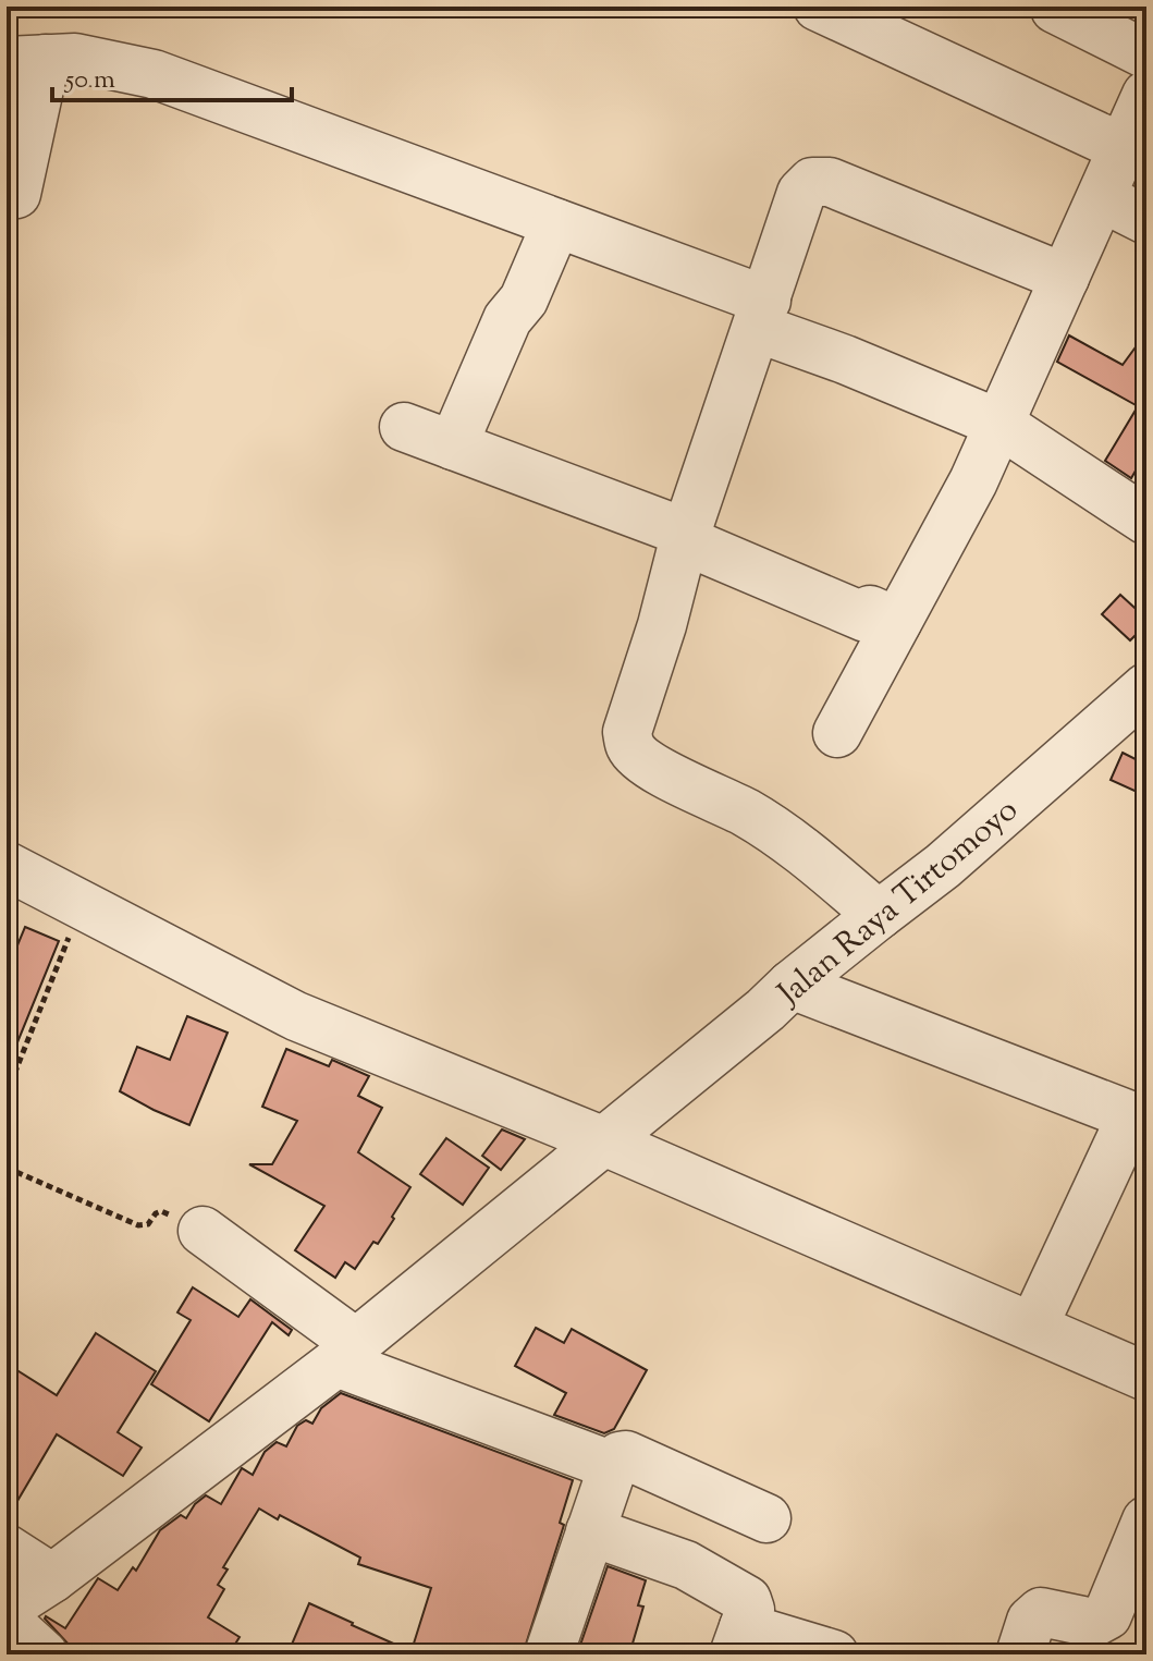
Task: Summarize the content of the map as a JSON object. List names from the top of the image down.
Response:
{
  "streets": {
    "street": ["Jalan Raya Tirtomoyo"]
  },
  "scale_bar": "50 m"
}
